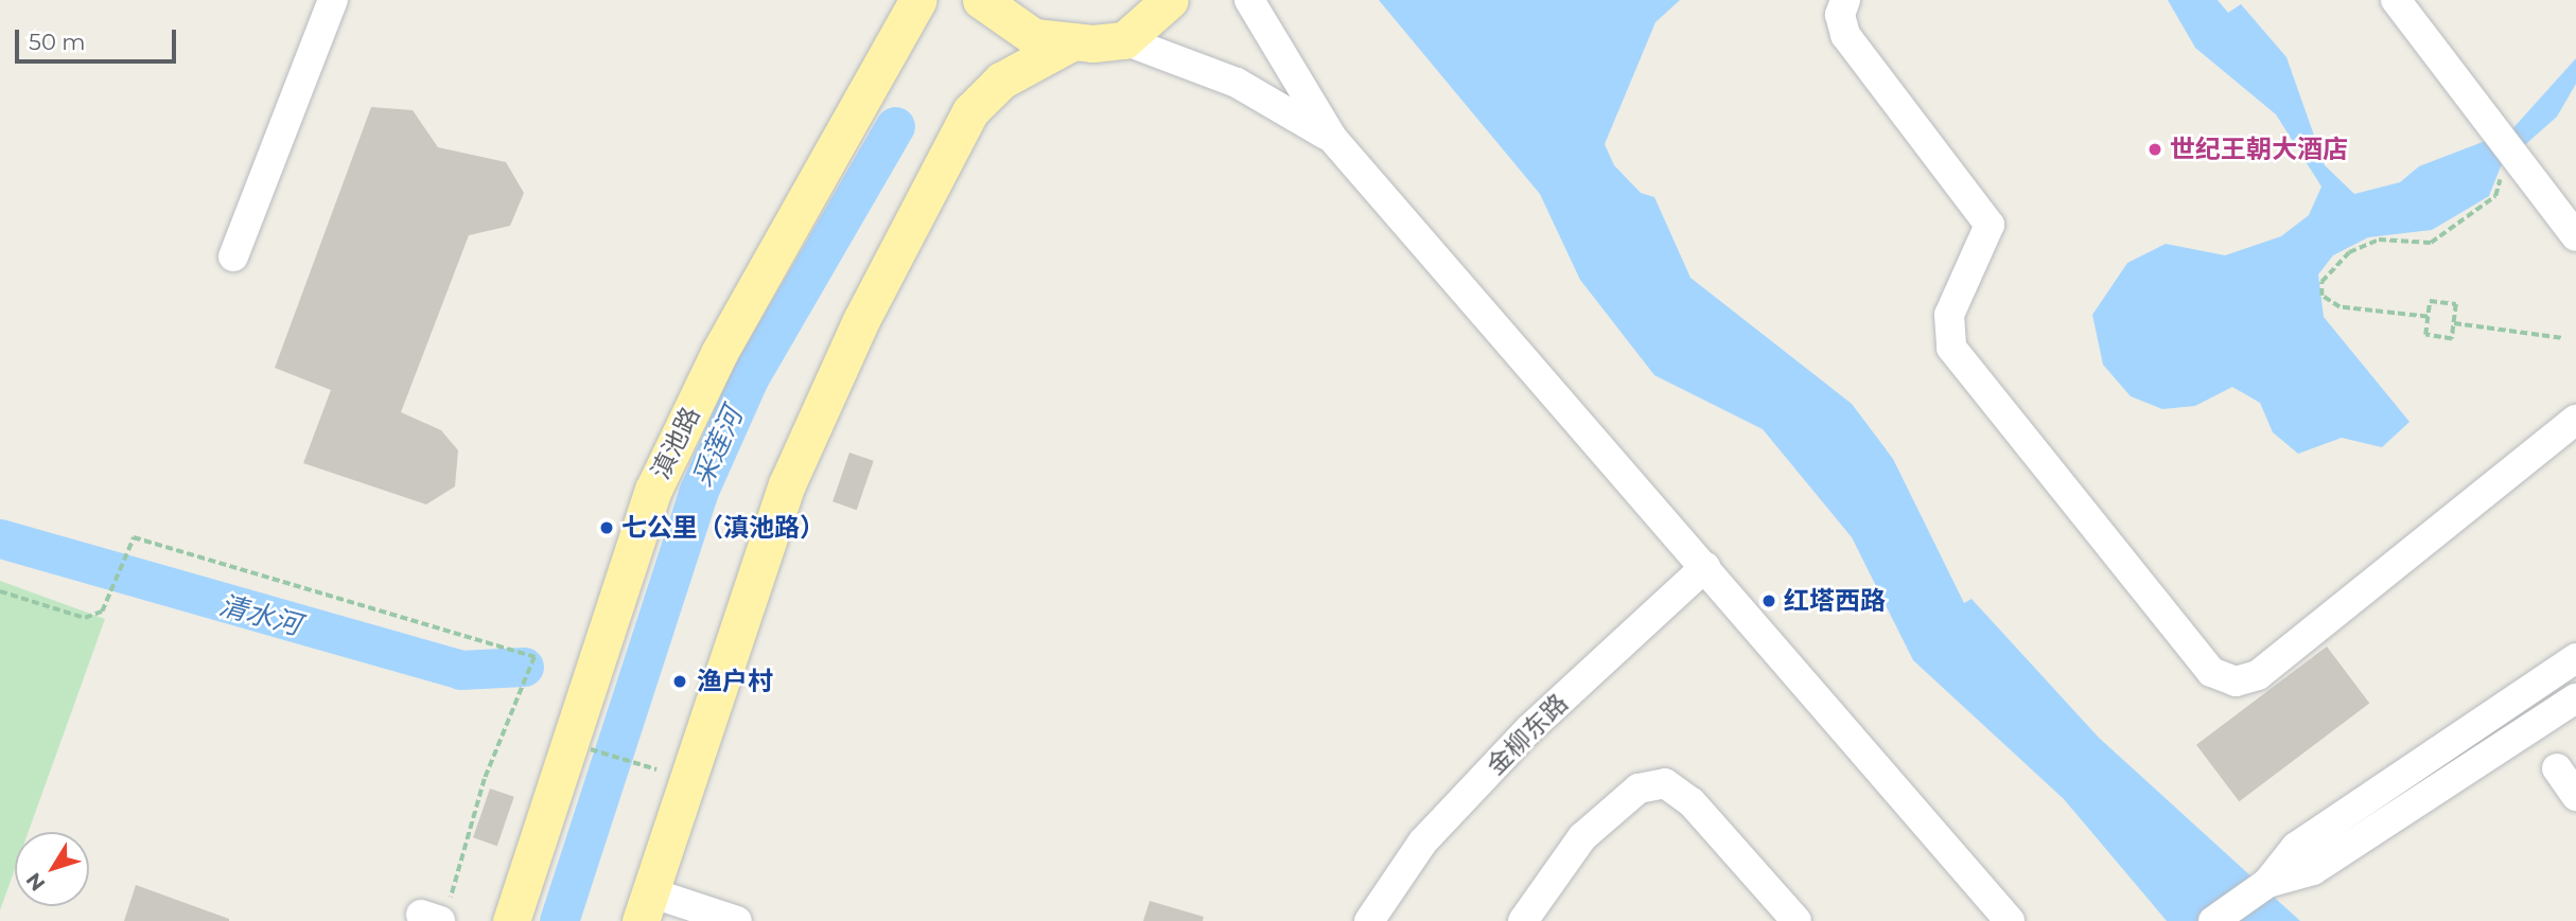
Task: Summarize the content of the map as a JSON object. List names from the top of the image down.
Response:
{
  "streets": {
    "main road": ["滇池路"],
    "street": ["金柳东路"]
  },
  "water": ["采莲河", "清水河"],
  "places": [
    "世纪王朝大酒店",
    "七公里（滇池路）",
    "红塔西路",
    "渔户村"
  ],
  "scale_bar": "50 m",
  "north": "bottom left"
}
